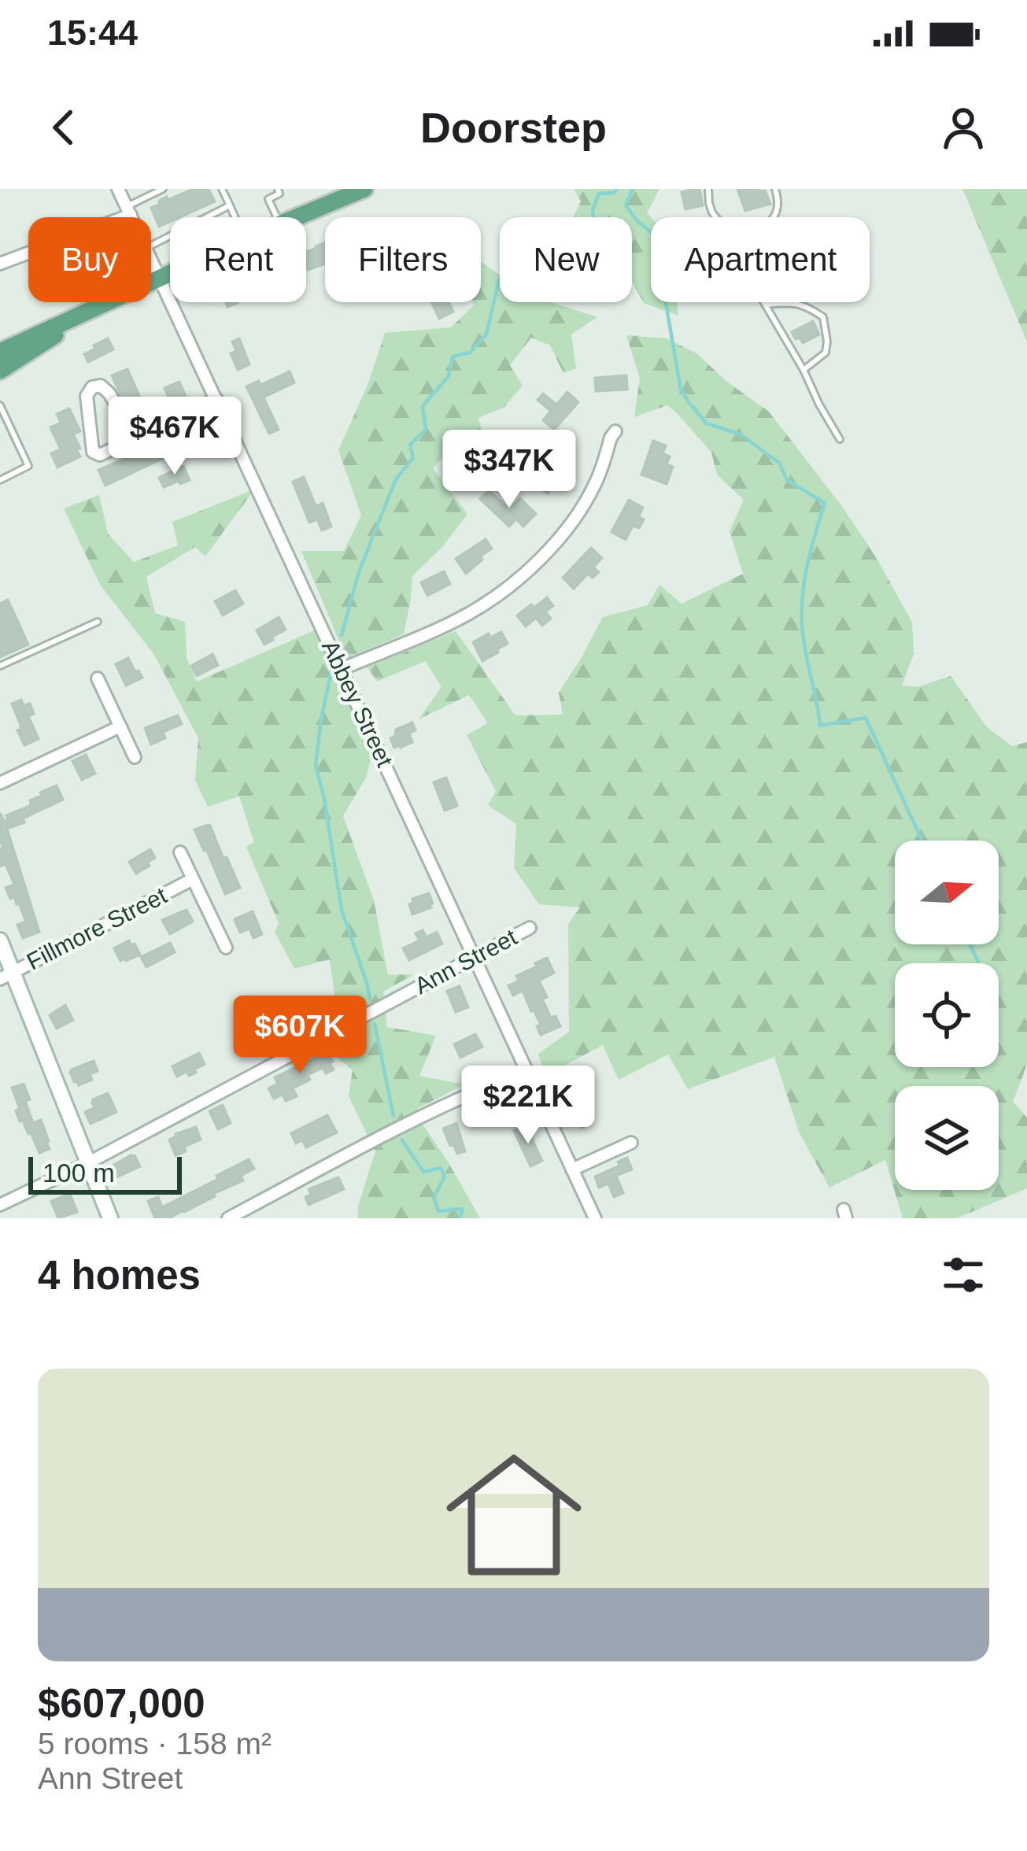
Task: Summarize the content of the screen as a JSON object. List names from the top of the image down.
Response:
{
  "streets": {
    "street": ["Abbey Street", "Fillmore Street", "Ann Street"]
  },
  "crossings": [
    ["Abbey Street", "Ann Street"]
  ],
  "scale_bar": "100 m",
  "north": "right",
  "page": {
    "status": "15:44",
    "header": "Doorstep",
    "chip": [
      "Buy",
      "Rent",
      "Filters",
      "New",
      "Apartment"
    ],
    "price": [
      "$467K",
      "$347K",
      "$607K",
      "$221K"
    ],
    "scale": "100 m",
    "heading": "4 homes",
    "list": [
      {
        "name": "$607,000",
        "note": "5 rooms · 158 m² · Ann Street"
      }
    ]
  }
}
